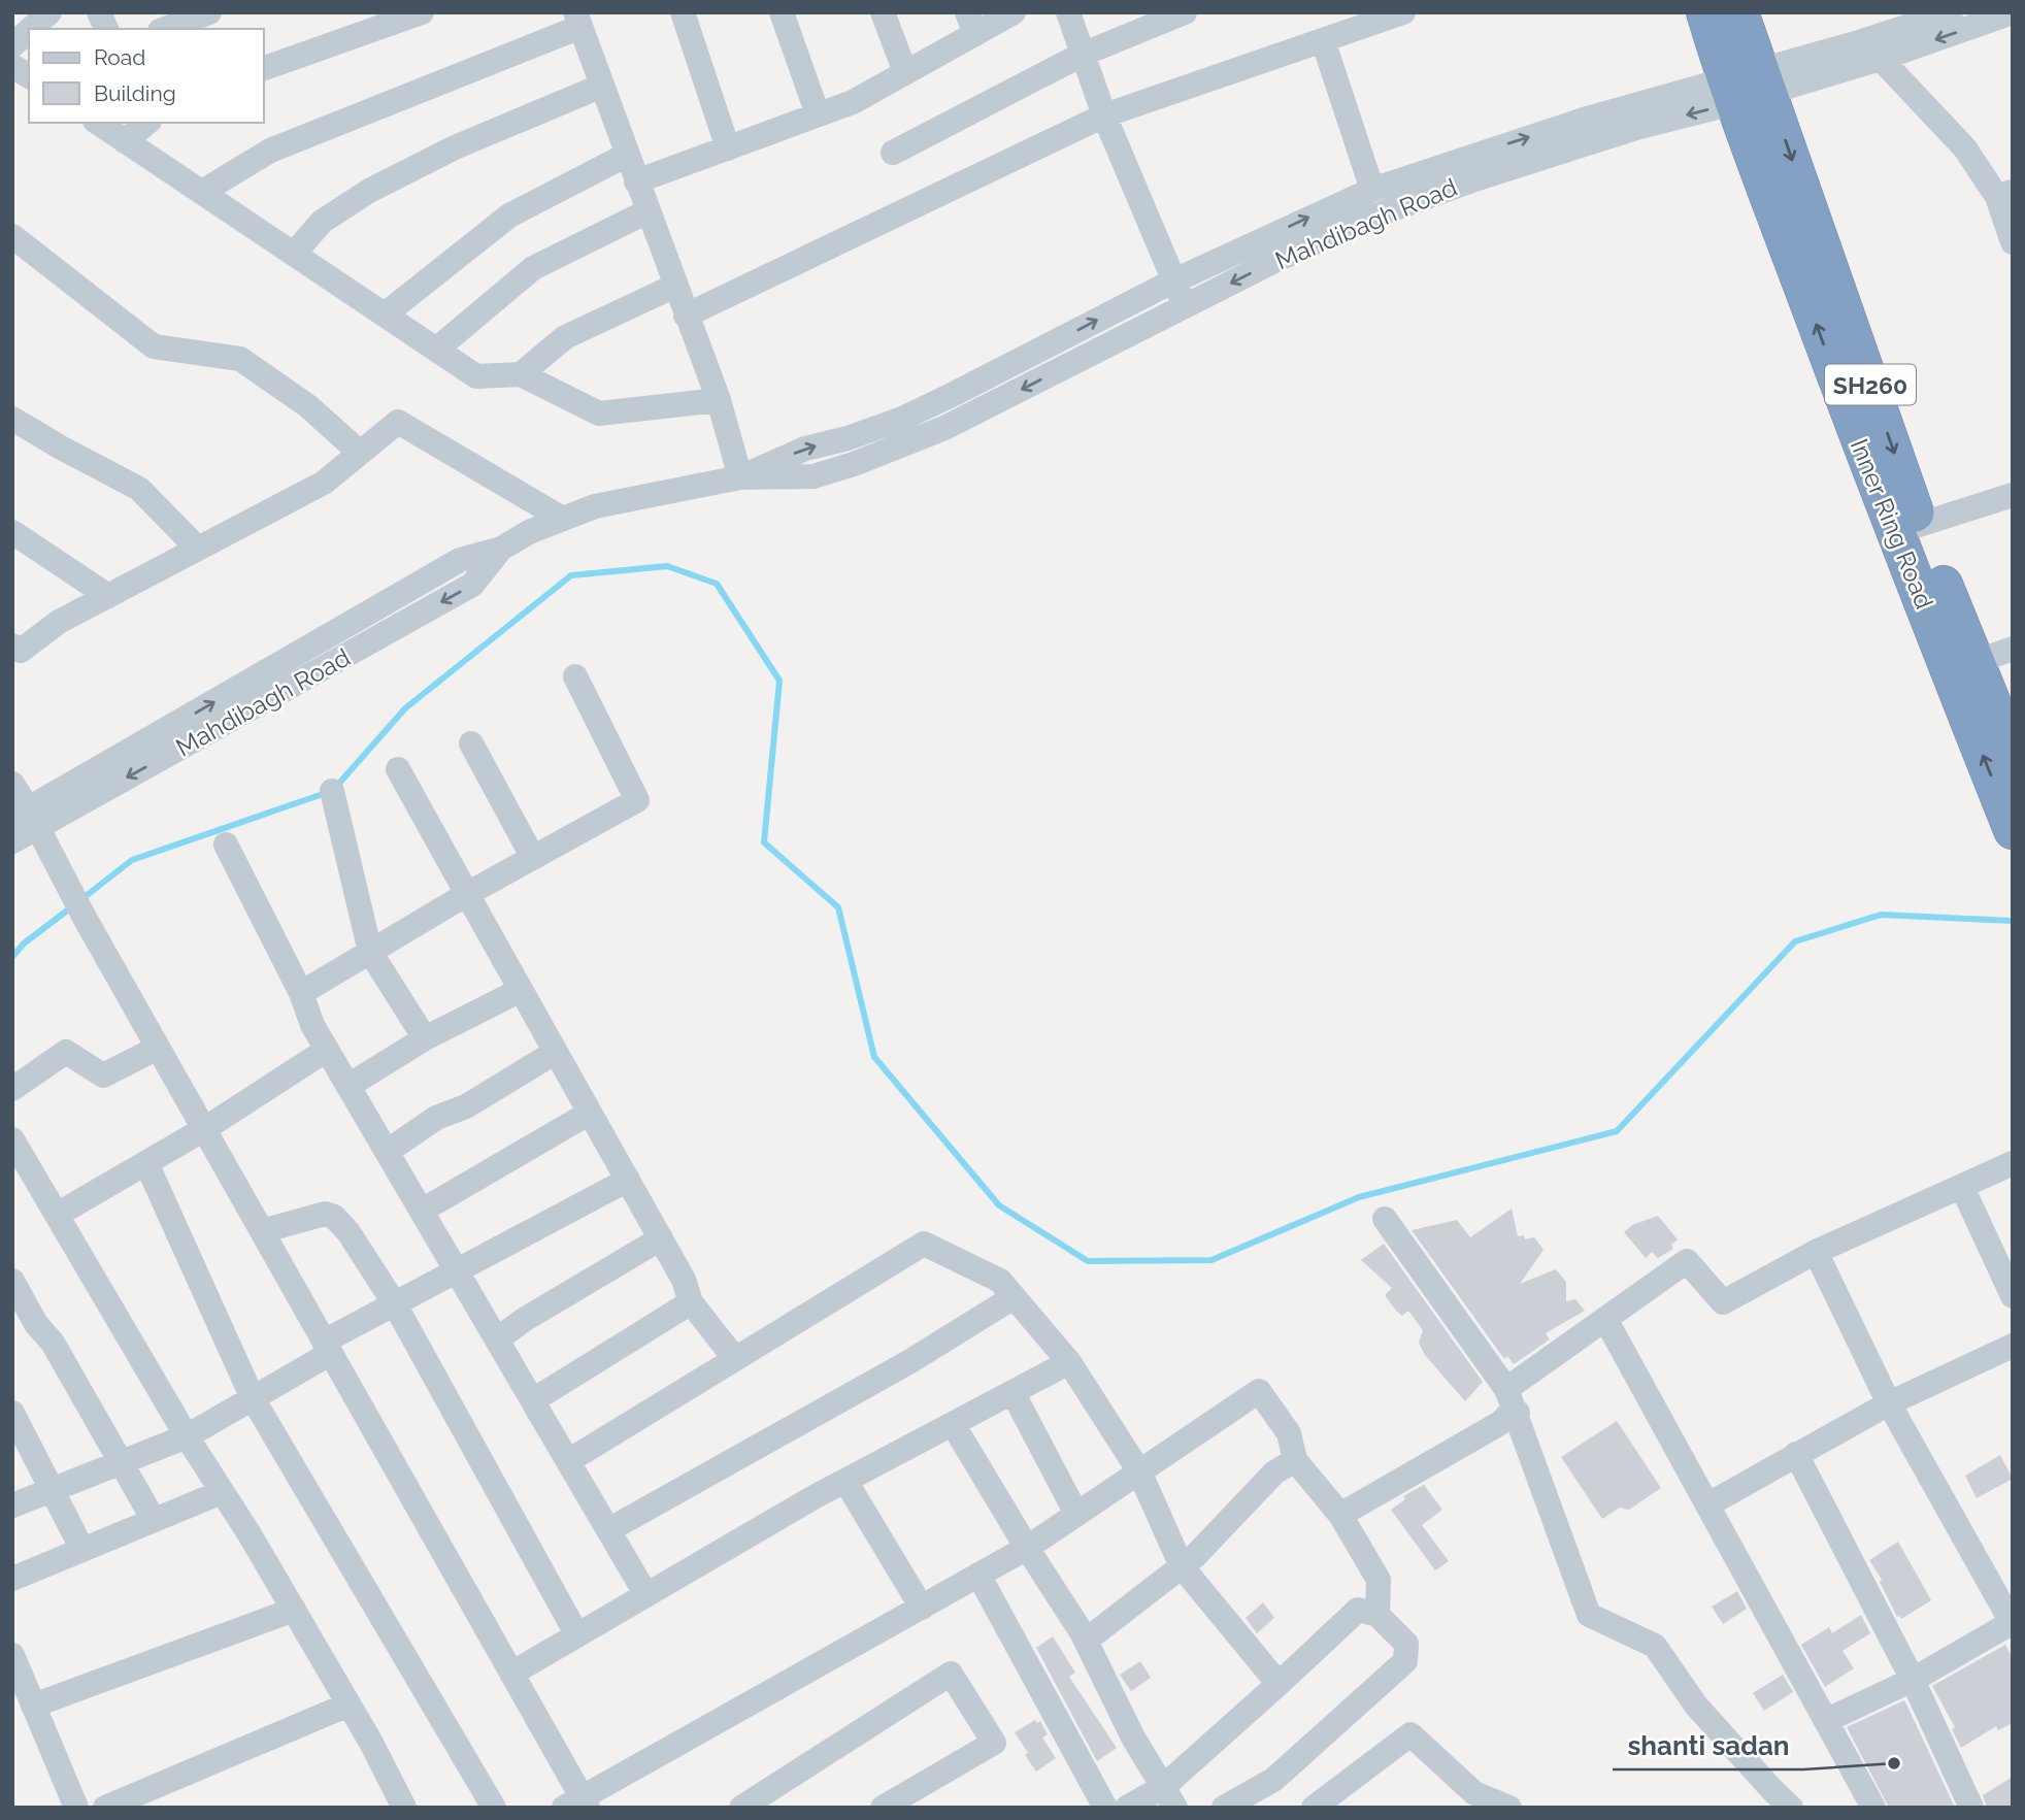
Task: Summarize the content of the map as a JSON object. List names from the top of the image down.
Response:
{
  "streets": {
    "highway": ["SH260", "Inner Ring Road"],
    "street": ["Mahdibagh Road"]
  },
  "crossings": [
    ["Mahdibagh Road", "Inner Ring Road"]
  ],
  "places": ["shanti sadan"],
  "legend": ["Road", "Building"]
}
